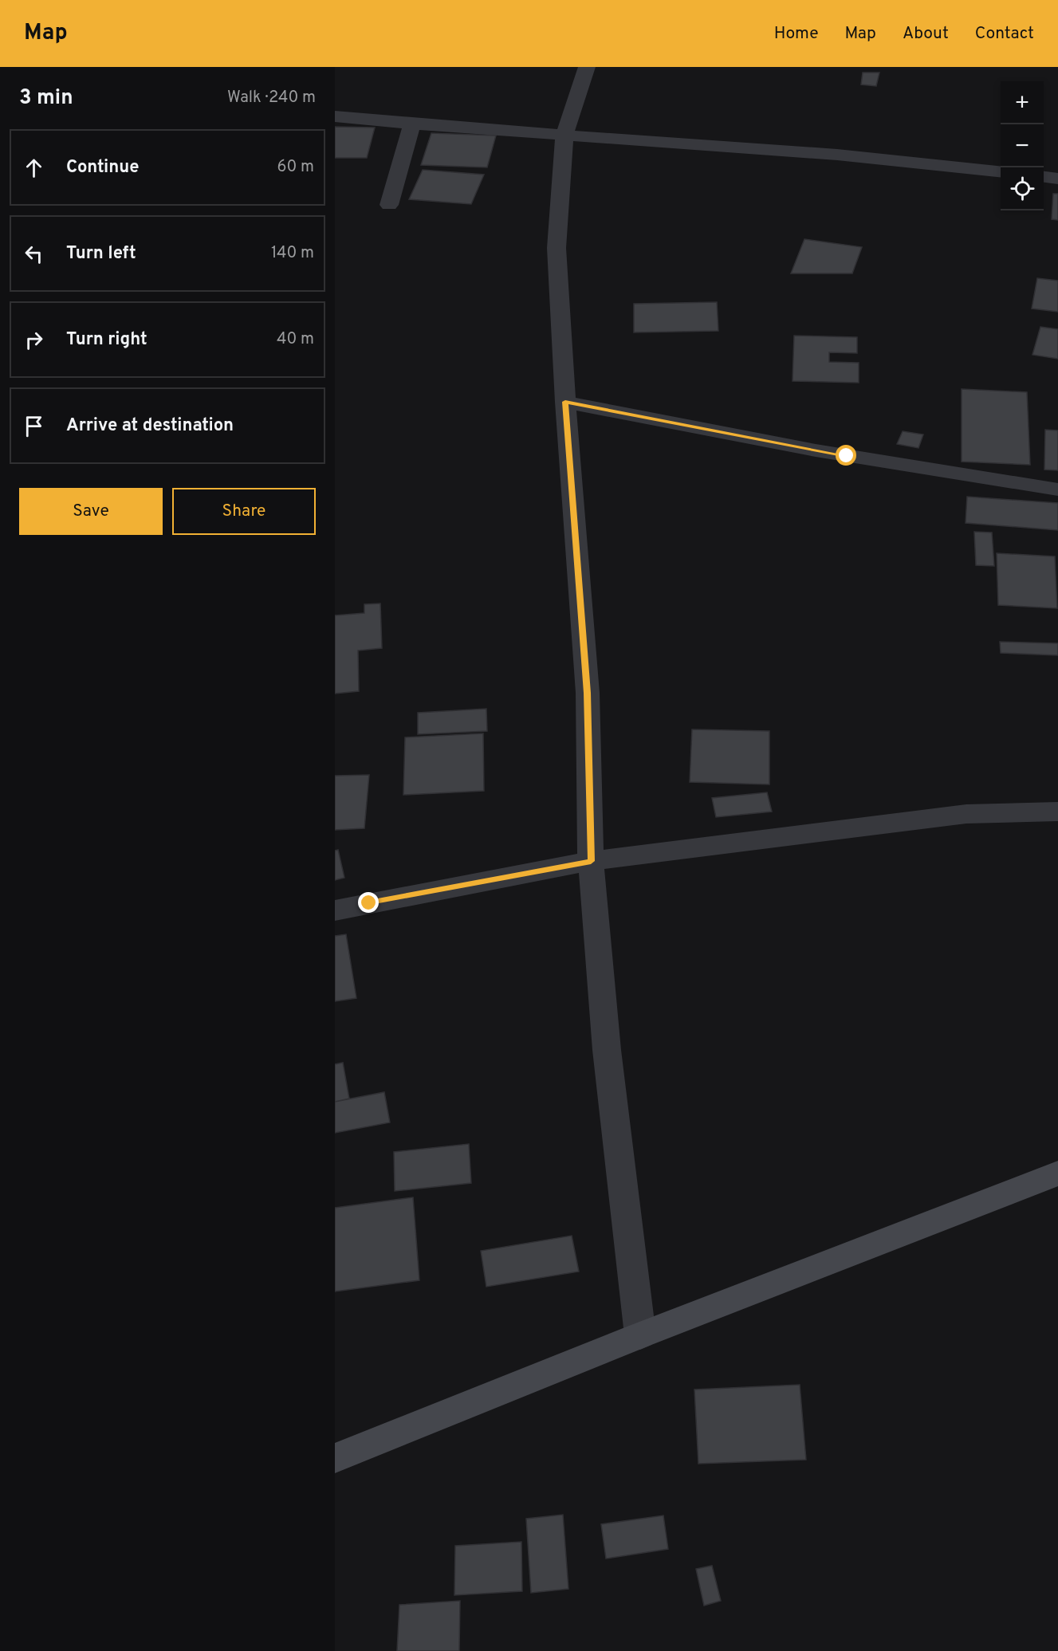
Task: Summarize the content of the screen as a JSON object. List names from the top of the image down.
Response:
{
  "page": {
    "header": "Map",
    "nav": [
      "Home",
      "Map",
      "About",
      "Contact"
    ],
    "heading": ["3 min", "Walk · 240 m"],
    "map_buttons": ["+", "−"],
    "list": [
      ["Continue", "60 m"],
      ["Turn left", "140 m"],
      ["Turn right", "40 m"],
      "Arrive at destination"
    ],
    "buttons": ["Save", "Share"]
  }
}
